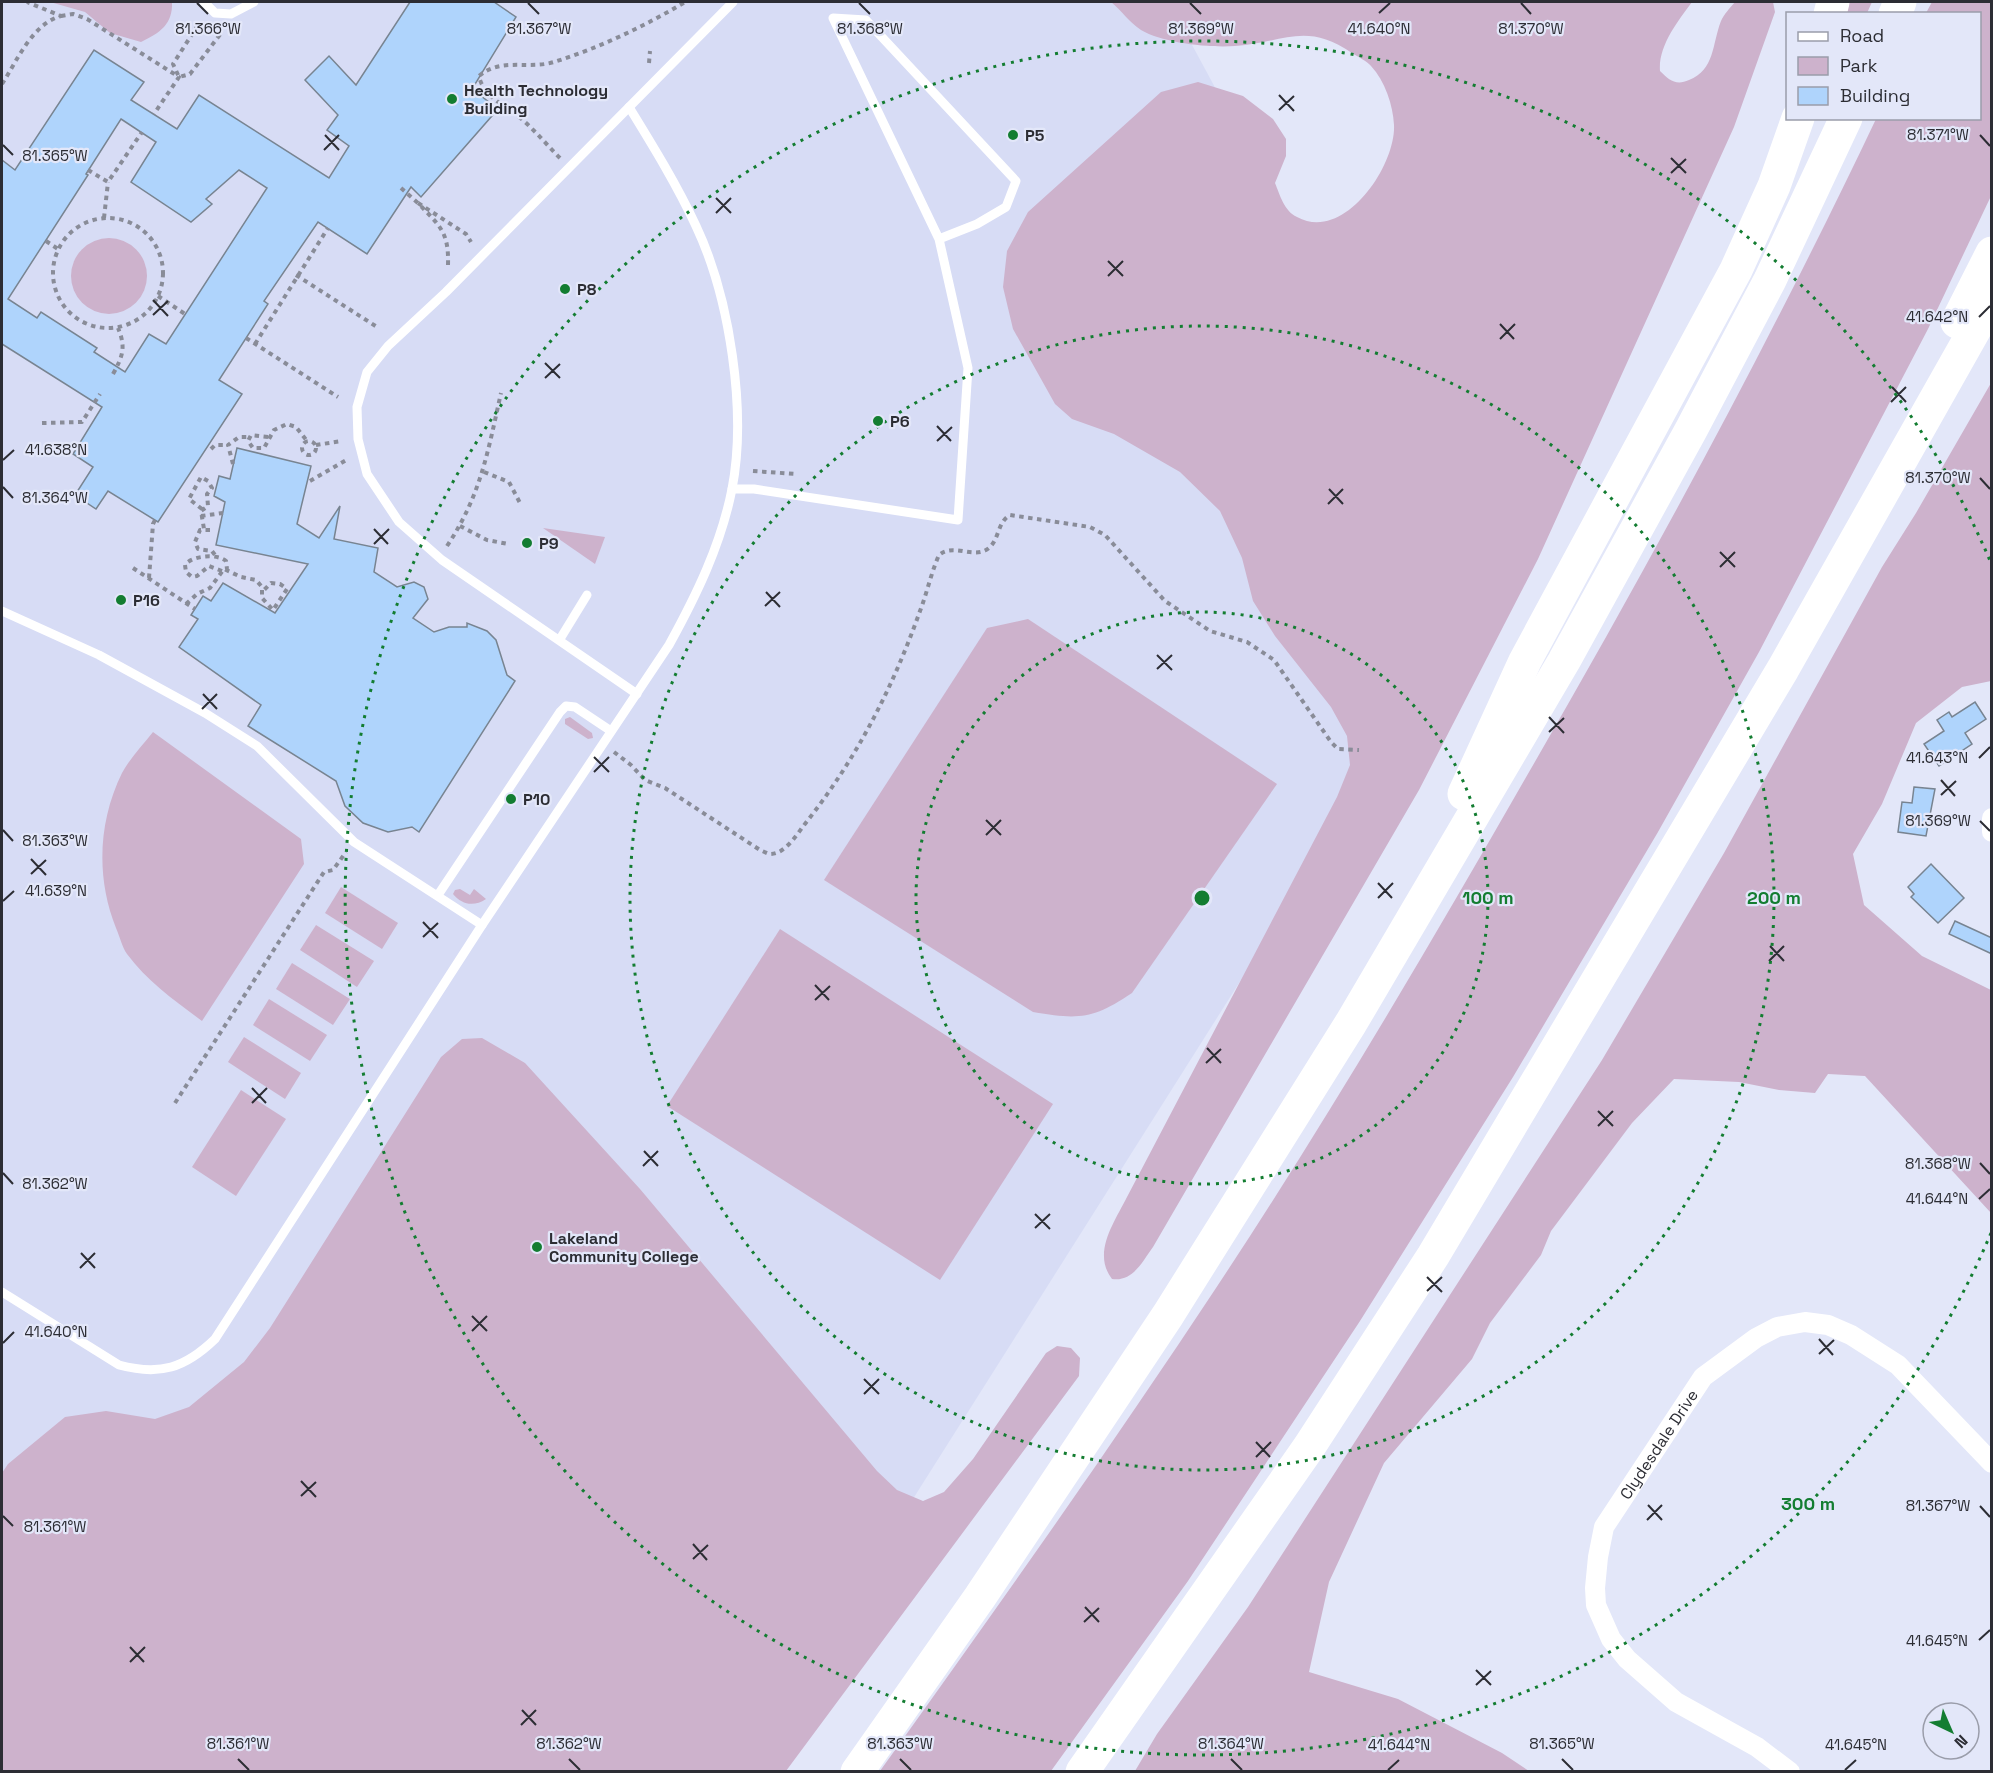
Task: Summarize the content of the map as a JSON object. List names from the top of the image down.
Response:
{
  "streets": {
    "street": ["Clydesdale Drive"]
  },
  "places": [
    "Health Technology Building",
    "P5",
    "P8",
    "P6",
    "P9",
    "P16",
    "P10",
    "Lakeland Community College"
  ],
  "legend": ["Road", "Park", "Building"],
  "north": "bottom right",
  "coordinates": [
    "41.640°N",
    "81.366°W",
    "81.367°W",
    "81.368°W",
    "81.369°W",
    "81.370°W",
    "81.371°W",
    "81.365°W",
    "41.642°N",
    "41.638°N",
    "81.364°W",
    "41.643°N",
    "81.363°W",
    "41.639°N",
    "81.362°W",
    "41.644°N",
    "81.361°W",
    "41.645°N"
  ],
  "rings": ["100 m", "200 m", "300 m"]
}
